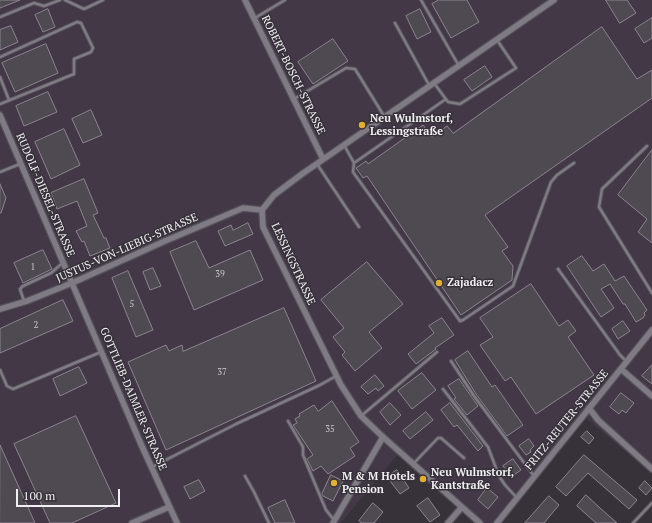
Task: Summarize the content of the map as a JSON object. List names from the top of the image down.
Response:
{
  "streets": {
    "street": [
      "ROBERT-BOSCH-STRASSE",
      "RUDOLF-DIESEL-STRASSE",
      "JUSTUS-VON-LIEBIG-STRASSE",
      "LESSINGSTRASSE",
      "GOTTLIEB-DAIMLER-STRASSE",
      "FRITZ-REUTER-STRASSE"
    ]
  },
  "crossings": [
    ["RUDOLF-DIESEL-STRASSE", "JUSTUS-VON-LIEBIG-STRASSE"],
    ["RUDOLF-DIESEL-STRASSE", "GOTTLIEB-DAIMLER-STRASSE"],
    ["JUSTUS-VON-LIEBIG-STRASSE", "LESSINGSTRASSE"],
    ["JUSTUS-VON-LIEBIG-STRASSE", "GOTTLIEB-DAIMLER-STRASSE"]
  ],
  "places": [
    "Neu Wulmstorf, Lessingstraße",
    "Zajadacz",
    "Neu Wulmstorf, Kantstraße",
    "M & M Hotels Pension"
  ],
  "house_numbers": [
    "1",
    "39",
    "5",
    "2",
    "37",
    "35"
  ],
  "scale_bar": "100 m"
}
